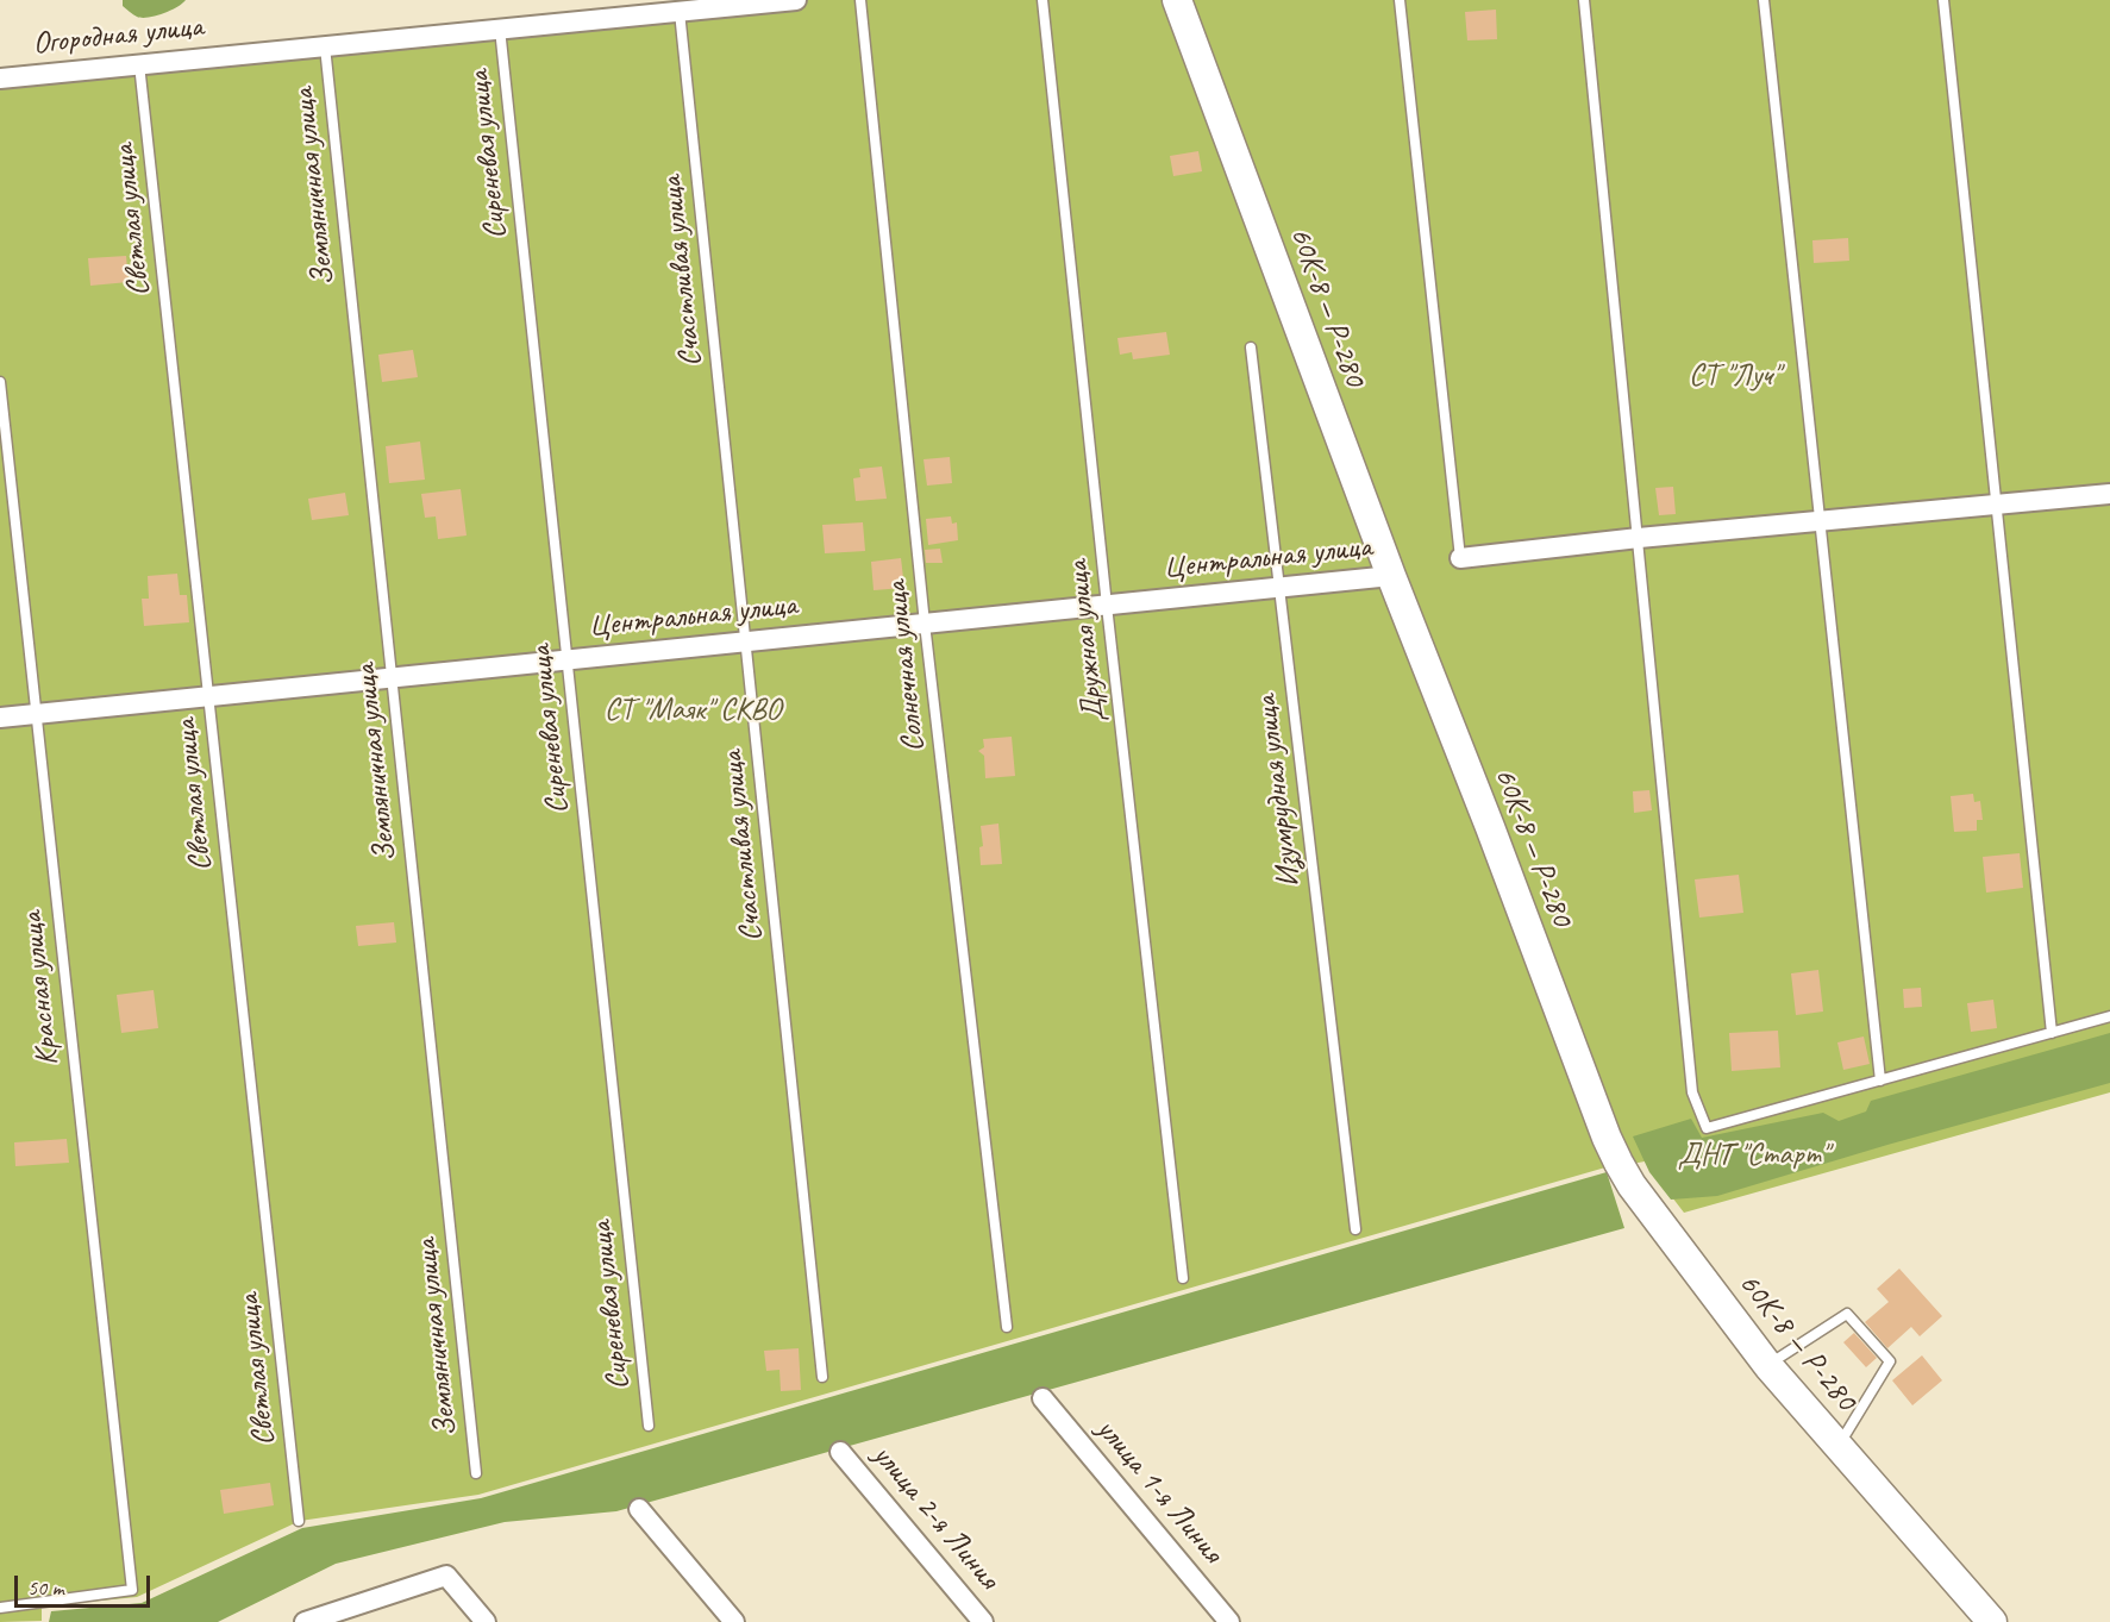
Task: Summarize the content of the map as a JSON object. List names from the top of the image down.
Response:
{
  "streets": {
    "street": [
      "Огородная улица",
      "60К-8 — Р-280",
      "Центральная улица",
      "улица 1-я Линия",
      "улица 2-я Линия"
    ],
    "lane": [
      "Сиреневая улица",
      "Земляничная улица",
      "Светлая улица",
      "Счастливая улица",
      "Дружная улица",
      "Солнечная улица",
      "Изумрудная улица",
      "Красная улица"
    ]
  },
  "crossings": [
    ["Огородная улица", "Сиреневая улица"],
    ["Огородная улица", "Земляничная улица"],
    ["Огородная улица", "Светлая улица"],
    ["Огородная улица", "Счастливая улица"],
    ["Сиреневая улица", "Центральная улица"],
    ["Земляничная улица", "Центральная улица"],
    ["Светлая улица", "Центральная улица"],
    ["Счастливая улица", "Центральная улица"],
    ["60К-8 — Р-280", "Центральная улица"],
    ["Центральная улица", "Дружная улица"],
    ["Центральная улица", "Солнечная улица"],
    ["Центральная улица", "Изумрудная улица"],
    ["Центральная улица", "Красная улица"]
  ],
  "parks": ["СТ \"Луч\"", "СТ \"Маяк\" СКВО", "ДНТ \"Старт\""],
  "scale_bar": "50 m"
}
